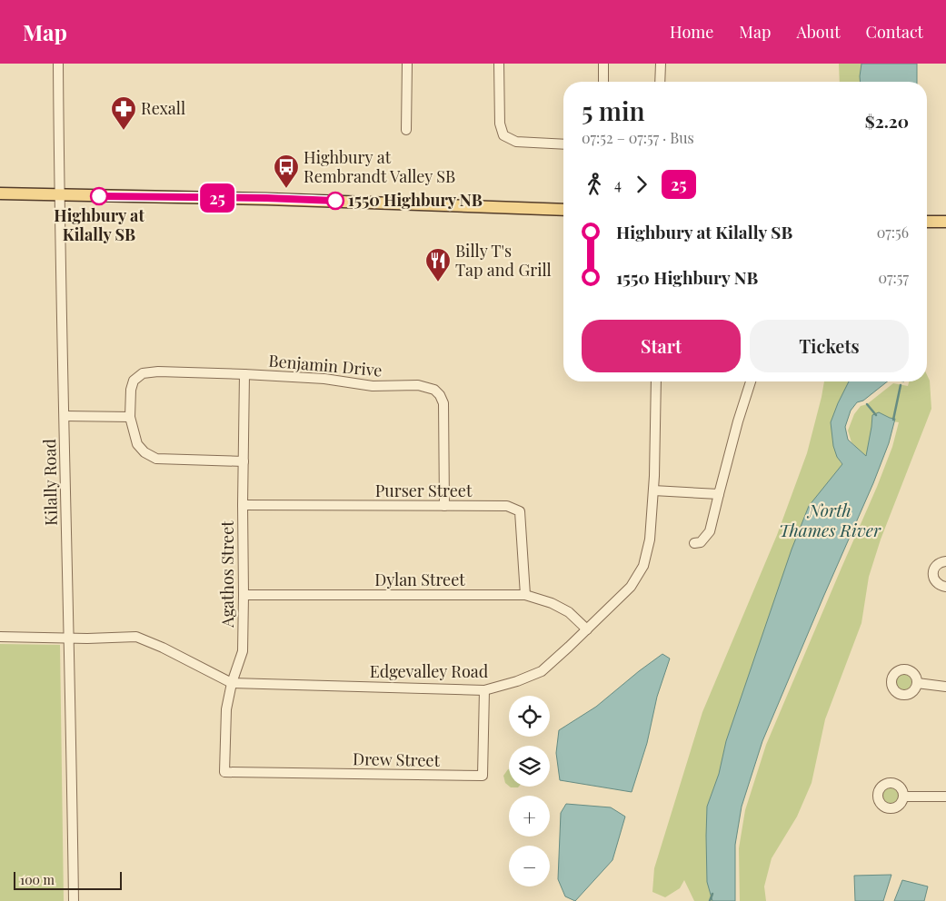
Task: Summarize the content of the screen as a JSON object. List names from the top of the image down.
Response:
{
  "streets": {
    "street": [
      "Benjamin Drive",
      "Kilally Road",
      "Purser Street",
      "Agathos Street",
      "Dylan Street",
      "Edgevalley Road",
      "Drew Street"
    ]
  },
  "crossings": [
    ["Benjamin Drive", "Purser Street"],
    ["Benjamin Drive", "Agathos Street"],
    ["Kilally Road", "Edgevalley Road"],
    ["Purser Street", "Agathos Street"],
    ["Purser Street", "Dylan Street"],
    ["Agathos Street", "Dylan Street"],
    ["Agathos Street", "Edgevalley Road"],
    ["Agathos Street", "Drew Street"],
    ["Dylan Street", "Edgevalley Road"],
    ["Edgevalley Road", "Drew Street"]
  ],
  "water": ["North Thames River"],
  "places": {
    "pharmacy": ["Rexall"],
    "bus stop": ["Highbury at Rembrandt Valley SB"],
    "other": ["Highbury at Kilally SB", "1550 Highbury NB"],
    "restaurant": ["Billy T's Tap and Grill"]
  },
  "lines": ["bus line 25"],
  "scale_bar": "100 m",
  "page": {
    "header": "Map",
    "nav": [
      "Home",
      "Map",
      "About",
      "Contact"
    ],
    "on_map": "25",
    "heading": ["5 min", "07:52 – 07:57 · Bus", "$2.20"],
    "legs": ["4", "25"],
    "list": [
      {
        "name": "Highbury at Kilally SB",
        "value": "07:56"
      },
      {
        "name": "1550 Highbury NB",
        "value": "07:57"
      }
    ],
    "buttons": ["Start", "Tickets"],
    "map_buttons": ["+", "−"],
    "scale": "100 m"
  }
}
